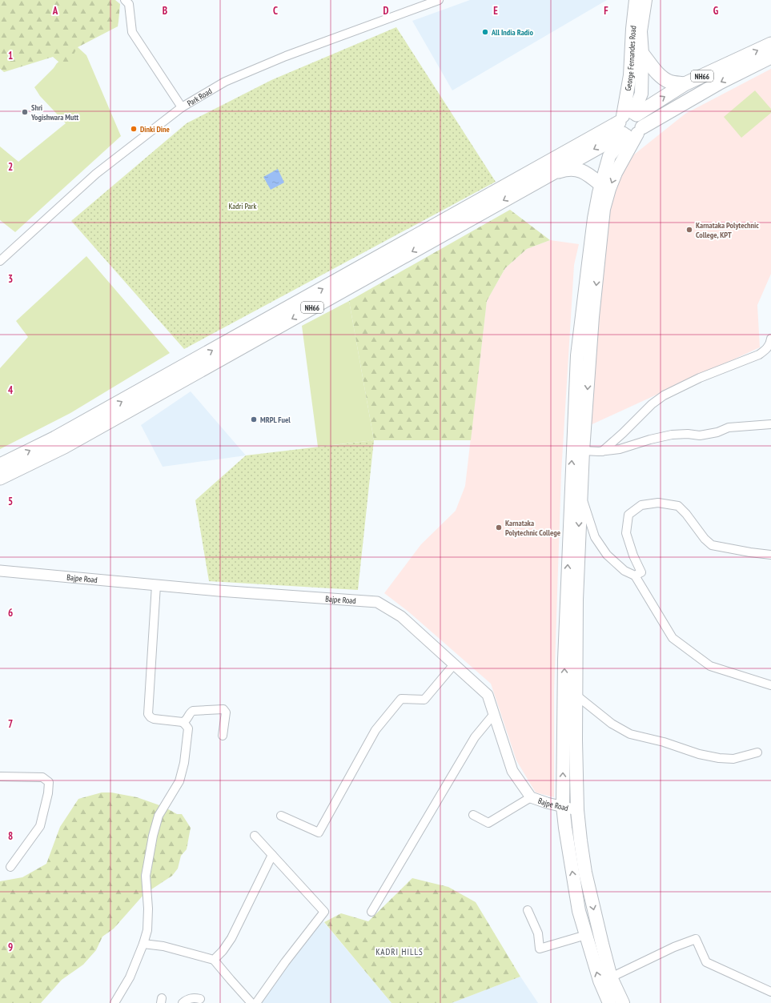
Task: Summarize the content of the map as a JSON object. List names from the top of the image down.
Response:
{
  "streets": {
    "highway": ["NH66"],
    "main road": ["George Fernandes Road"],
    "street": ["Park Road", "Bajpe Road"]
  },
  "crossings": [
    ["George Fernandes Road", "NH66"]
  ],
  "districts": ["KADRI HILLS"],
  "parks": ["Kadri Park"],
  "places": [
    "All India Radio",
    "Shri Yogishwara Mutt",
    "Dinki Dine",
    "Karnataka Polytechnic College, KPT",
    "MRPL Fuel",
    "Karnataka Polytechnic College"
  ],
  "grid": {
    "columns": [
      "A",
      "B",
      "C",
      "D",
      "E",
      "F",
      "G"
    ],
    "rows": [
      "1",
      "2",
      "3",
      "4",
      "5",
      "6",
      "7",
      "8",
      "9"
    ]
  }
}
